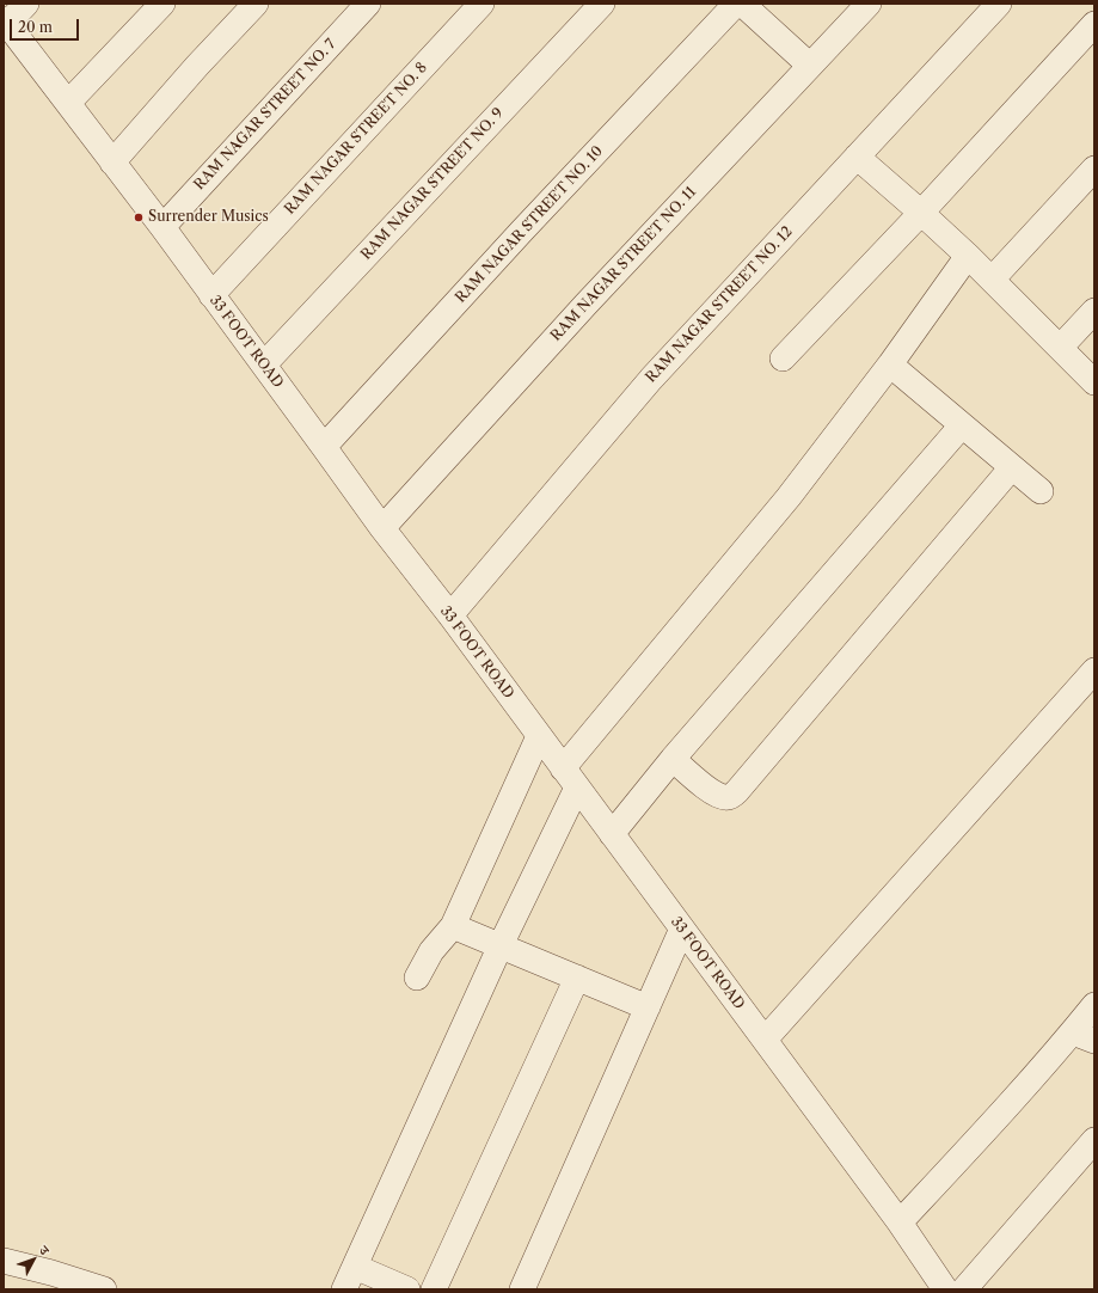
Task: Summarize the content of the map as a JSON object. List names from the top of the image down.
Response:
{
  "streets": {
    "street": [
      "RAM NAGAR STREET NO. 7",
      "RAM NAGAR STREET NO. 8",
      "RAM NAGAR STREET NO. 9",
      "RAM NAGAR STREET NO. 10",
      "RAM NAGAR STREET NO. 11",
      "RAM NAGAR STREET NO. 12",
      "33 FOOT ROAD"
    ]
  },
  "crossings": [
    ["RAM NAGAR STREET NO. 7", "33 FOOT ROAD"],
    ["RAM NAGAR STREET NO. 8", "33 FOOT ROAD"],
    ["RAM NAGAR STREET NO. 9", "33 FOOT ROAD"],
    ["RAM NAGAR STREET NO. 10", "33 FOOT ROAD"],
    ["RAM NAGAR STREET NO. 11", "33 FOOT ROAD"],
    ["RAM NAGAR STREET NO. 12", "33 FOOT ROAD"]
  ],
  "places": ["Surrender Musics"],
  "scale_bar": "20 m",
  "north": "top right"
}
